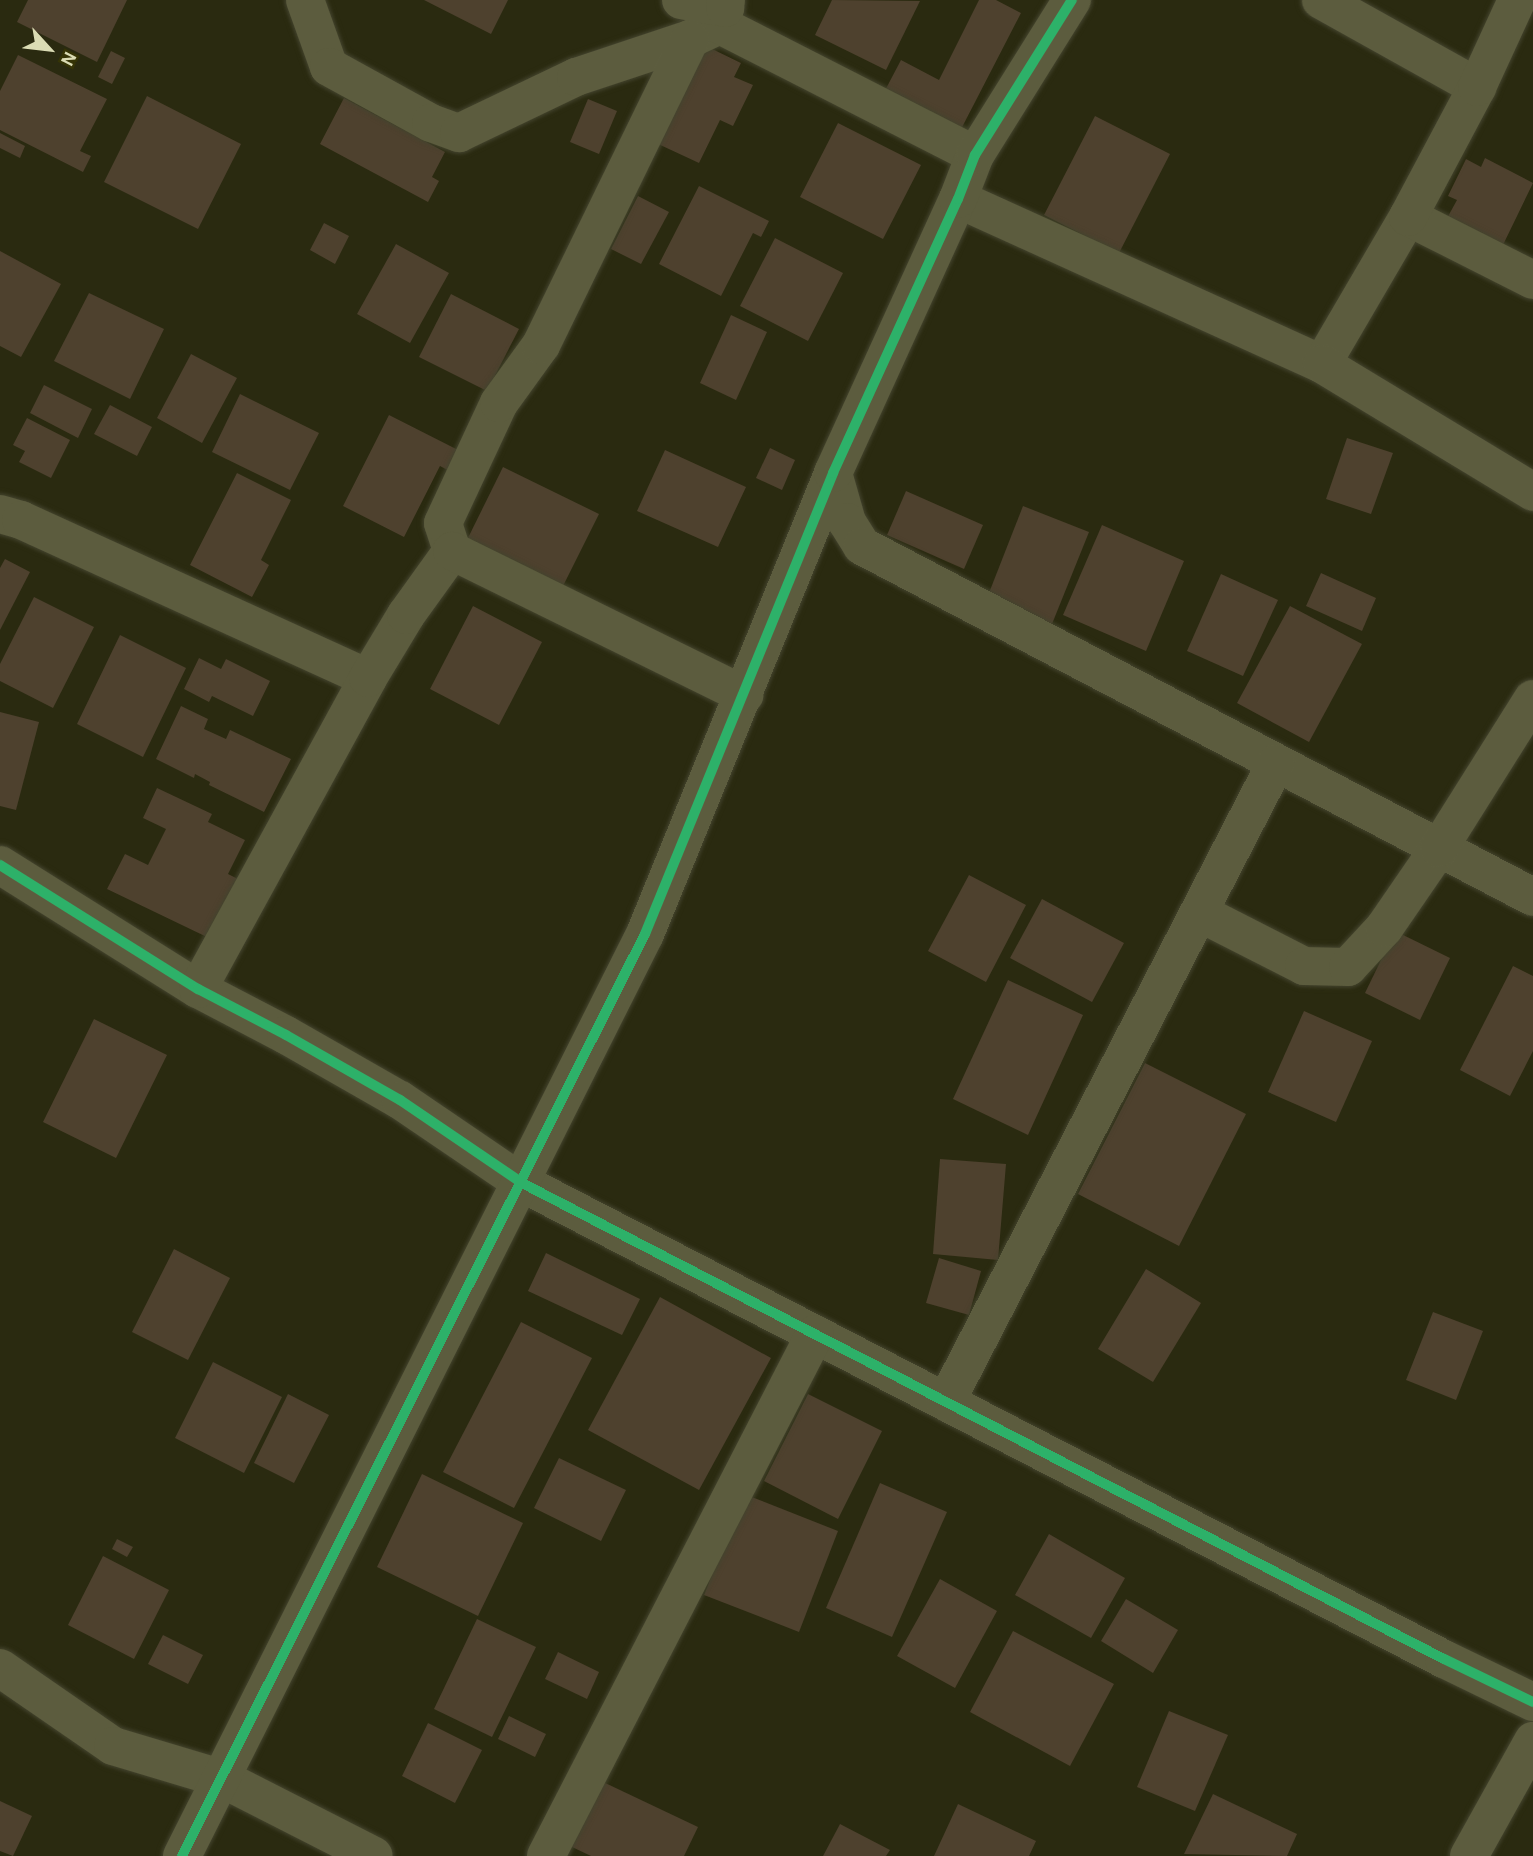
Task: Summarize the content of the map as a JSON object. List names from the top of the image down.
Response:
{
  "north": "bottom right"
}
